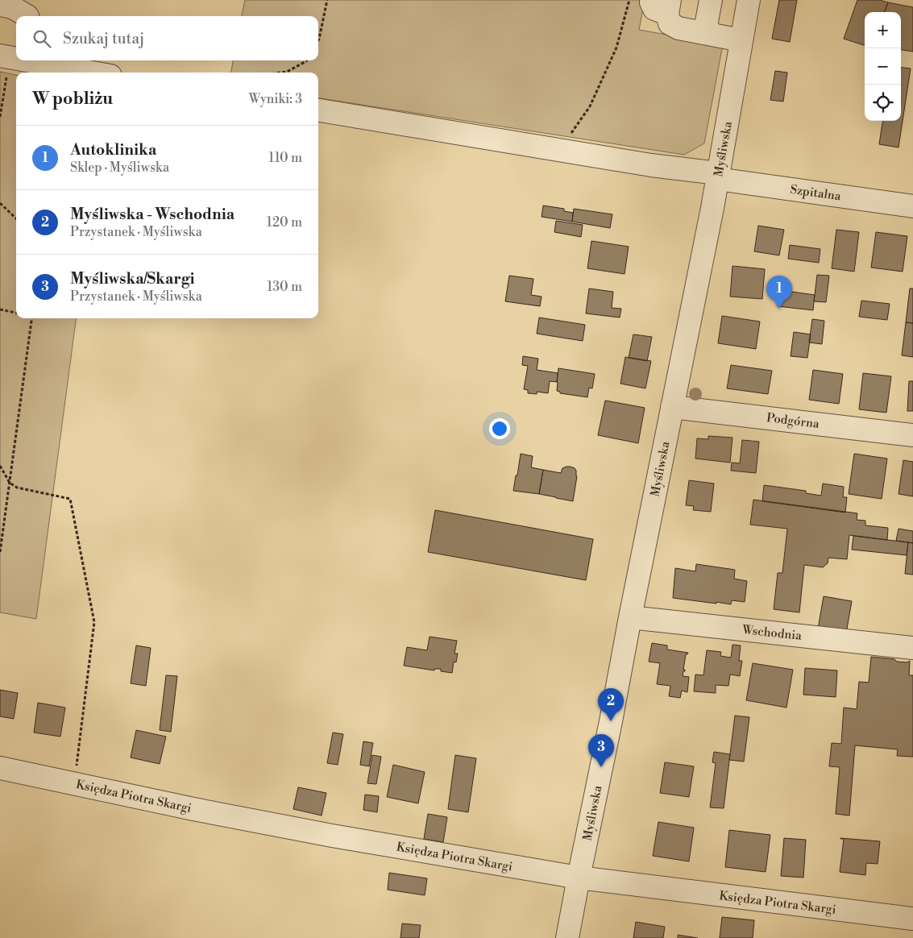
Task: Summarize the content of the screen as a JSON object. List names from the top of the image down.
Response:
{
  "streets": {
    "street": [
      "Myśliwska",
      "Szpitalna",
      "Podgórna",
      "Wschodnia",
      "Księdza Piotra Skargi"
    ]
  },
  "crossings": [
    ["Myśliwska", "Szpitalna"],
    ["Myśliwska", "Podgórna"],
    ["Myśliwska", "Wschodnia"],
    ["Myśliwska", "Księdza Piotra Skargi"]
  ],
  "page": {
    "map_buttons": ["+", "−"],
    "search": "Szukaj tutaj",
    "heading": ["W pobliżu", "Wyniki: 3"],
    "list": [
      {
        "mark": "1",
        "name": "Autoklinika",
        "note": "Sklep · Myśliwska",
        "value": "110 m"
      },
      {
        "mark": "2",
        "name": "Myśliwska - Wschodnia",
        "note": "Przystanek · Myśliwska",
        "value": "120 m"
      },
      {
        "mark": "3",
        "name": "Myśliwska/Skargi",
        "note": "Przystanek · Myśliwska",
        "value": "130 m"
      }
    ],
    "pins": ["1", "2", "3"]
  }
}
